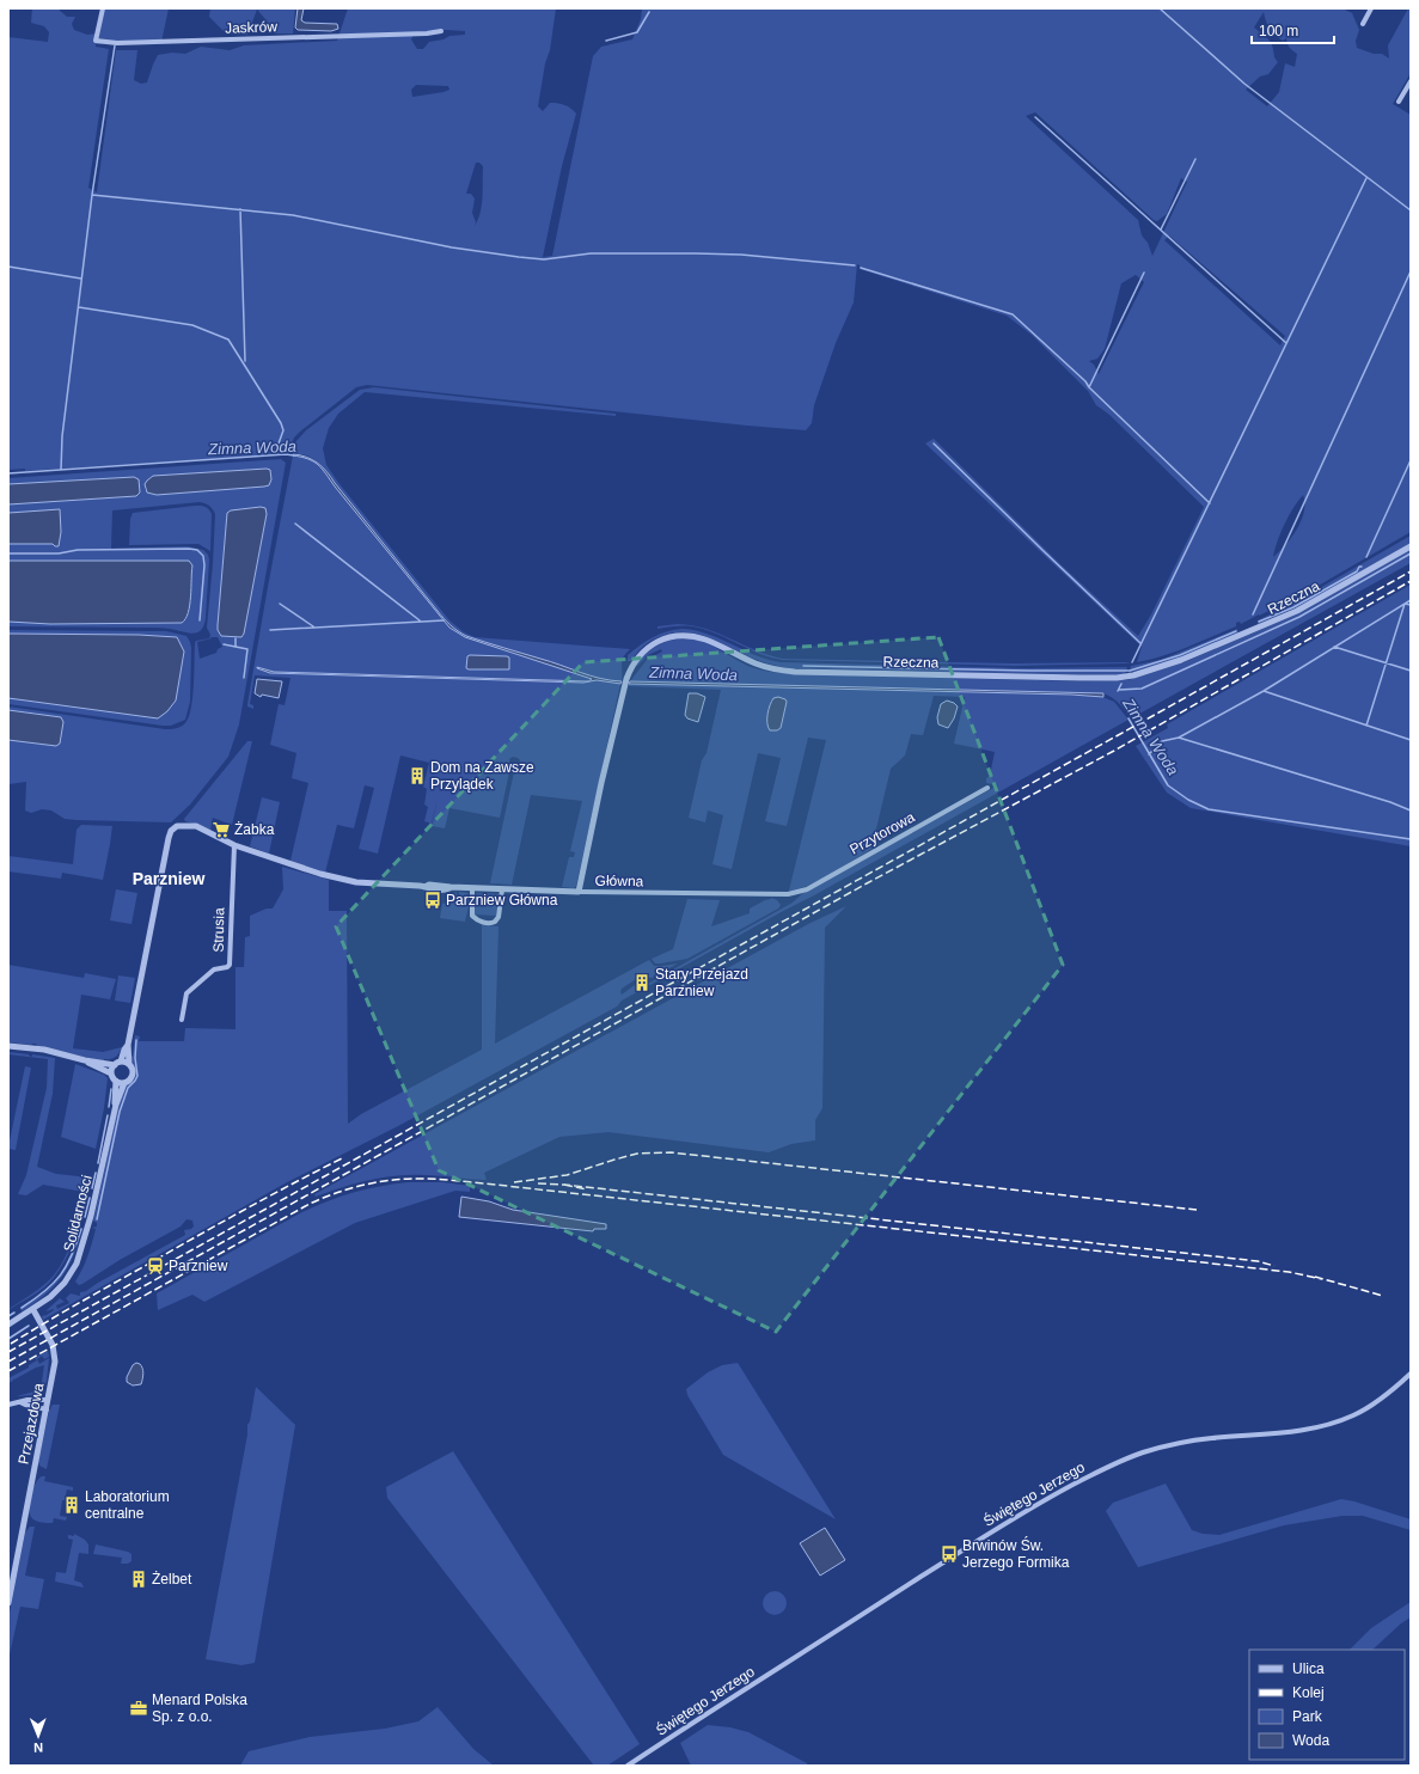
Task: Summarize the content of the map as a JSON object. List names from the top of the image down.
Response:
{
  "streets": {
    "street": [
      "Jaskrów",
      "Rzeczna",
      "Przytorowa",
      "Główna",
      "Strusia",
      "Solidarności",
      "Przejazdowa",
      "Świętego Jerzego"
    ]
  },
  "crossings": [
    ["Rzeczna", "Główna"],
    ["Przytorowa", "Główna"],
    ["Główna", "Strusia"],
    ["Solidarności", "Przejazdowa"]
  ],
  "districts": ["Parzniew"],
  "water": ["Zimna Woda"],
  "places": {
    "building": [
      "Dom na Zawsze Przylądek",
      "Stary Przejazd Parzniew",
      "Laboratorium centralne",
      "Żelbet"
    ],
    "supermarket": ["Żabka"],
    "bus stop": ["Parzniew Główna", "Brwinów Św. Jerzego Formika"],
    "station": ["Parzniew"],
    "office": ["Menard Polska Sp. z o.o."]
  },
  "legend": [
    "Ulica",
    "Kolej",
    "Park",
    "Woda"
  ],
  "scale_bar": "100 m",
  "north": "bottom"
}
